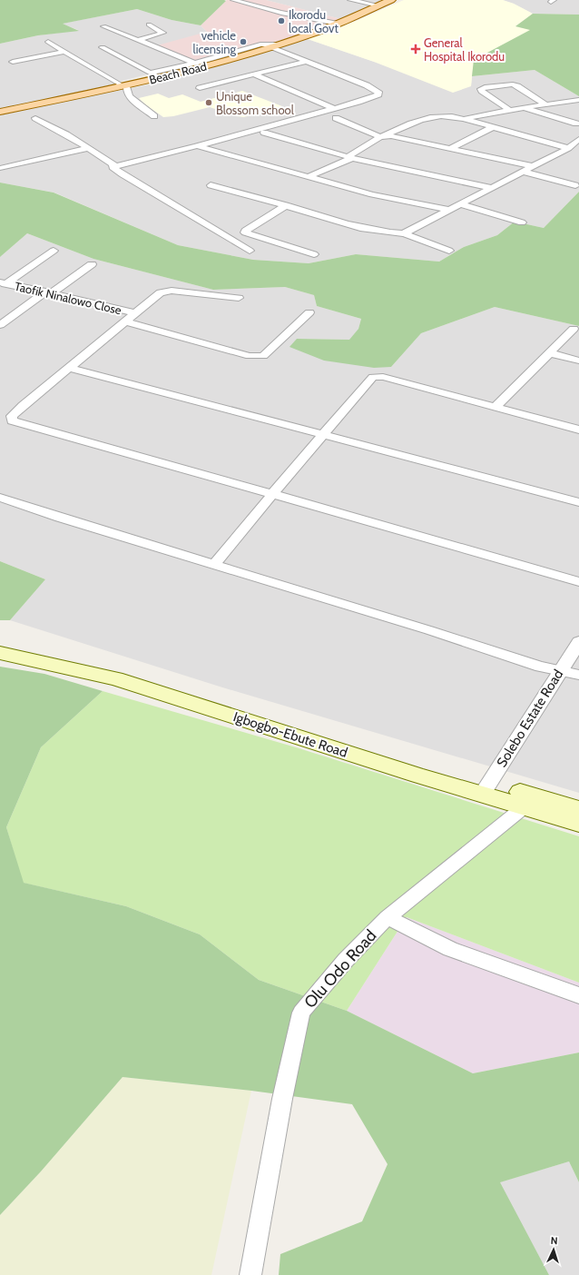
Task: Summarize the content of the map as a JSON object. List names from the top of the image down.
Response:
{
  "streets": {
    "main road": ["Beach Road", "Igbogbo-Ebute Road"],
    "street": ["Taofik Ninalowo Close", "Solebo Estate Road", "Olu Odo Road"]
  },
  "crossings": [
    ["Solebo Estate Road", "Igbogbo-Ebute Road"],
    ["Igbogbo-Ebute Road", "Olu Odo Road"]
  ],
  "places": {
    "other": ["Ikorodu local Govt", "vehicle licensing", "Unique Blossom school"],
    "health": ["General Hospital Ikorodu"]
  },
  "north": "top"
}
